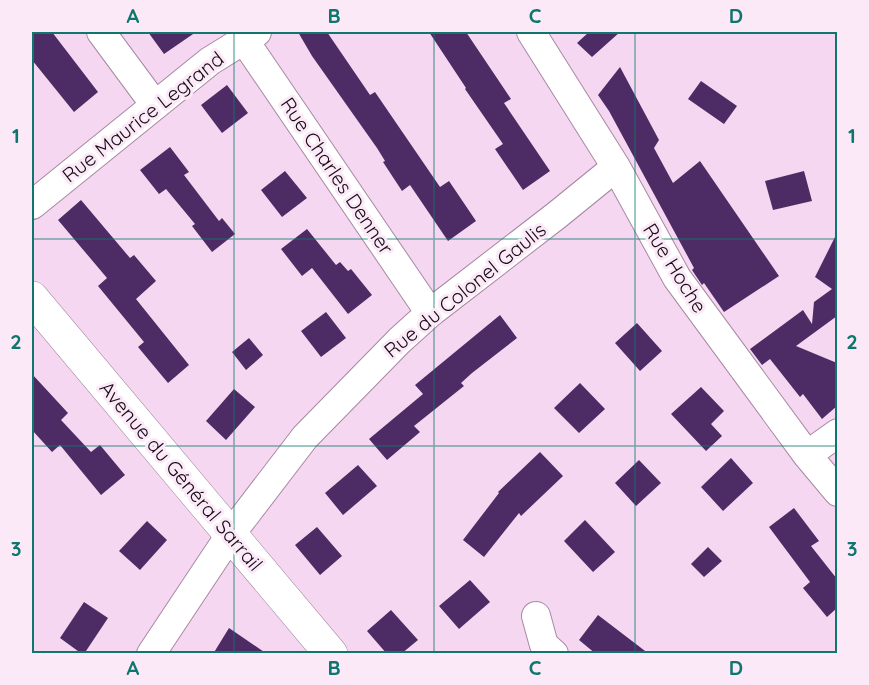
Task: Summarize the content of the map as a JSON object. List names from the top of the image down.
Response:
{
  "streets": {
    "street": [
      "Rue Maurice Legrand",
      "Rue Charles Denner",
      "Rue Hoche",
      "Rue du Colonel Gaulis",
      "Avenue du Général Sarrail"
    ]
  },
  "crossings": [
    ["Rue Maurice Legrand", "Rue Charles Denner"],
    ["Rue Charles Denner", "Rue du Colonel Gaulis"],
    ["Rue Hoche", "Rue du Colonel Gaulis"],
    ["Rue du Colonel Gaulis", "Avenue du Général Sarrail"]
  ],
  "grid": {
    "columns": [
      "A",
      "B",
      "C",
      "D"
    ],
    "rows": ["1", "2", "3"]
  }
}
